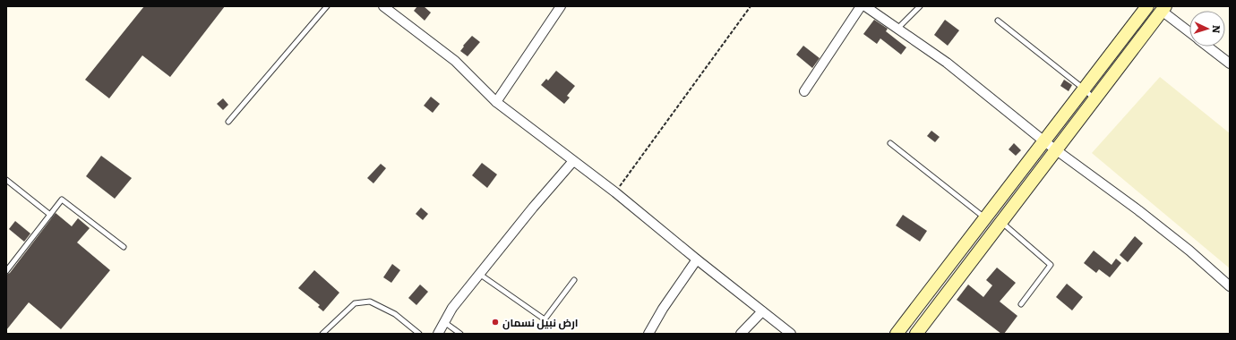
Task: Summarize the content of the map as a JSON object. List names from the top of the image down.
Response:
{
  "places": ["ارض نبيل نسمان"],
  "north": "right"
}
